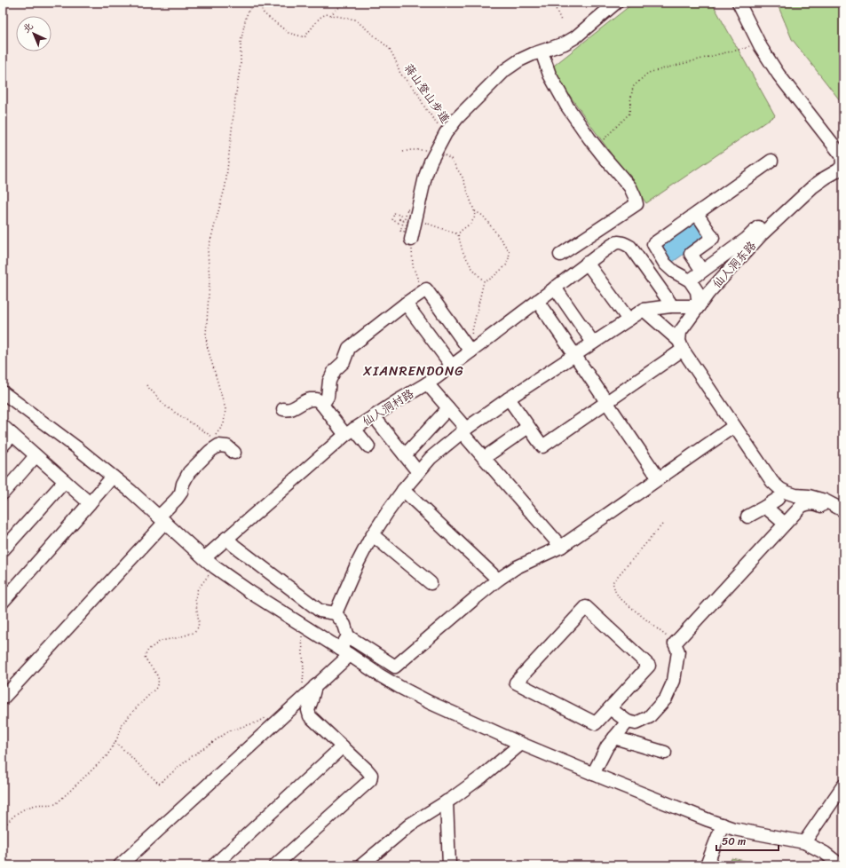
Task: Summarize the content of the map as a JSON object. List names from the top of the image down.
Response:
{
  "streets": {
    "street": ["仙人洞东路", "仙人洞村路"],
    "path": ["蒋山登山步道"]
  },
  "districts": ["XIANRENDONG"],
  "scale_bar": "50 m",
  "north": "top left"
}
